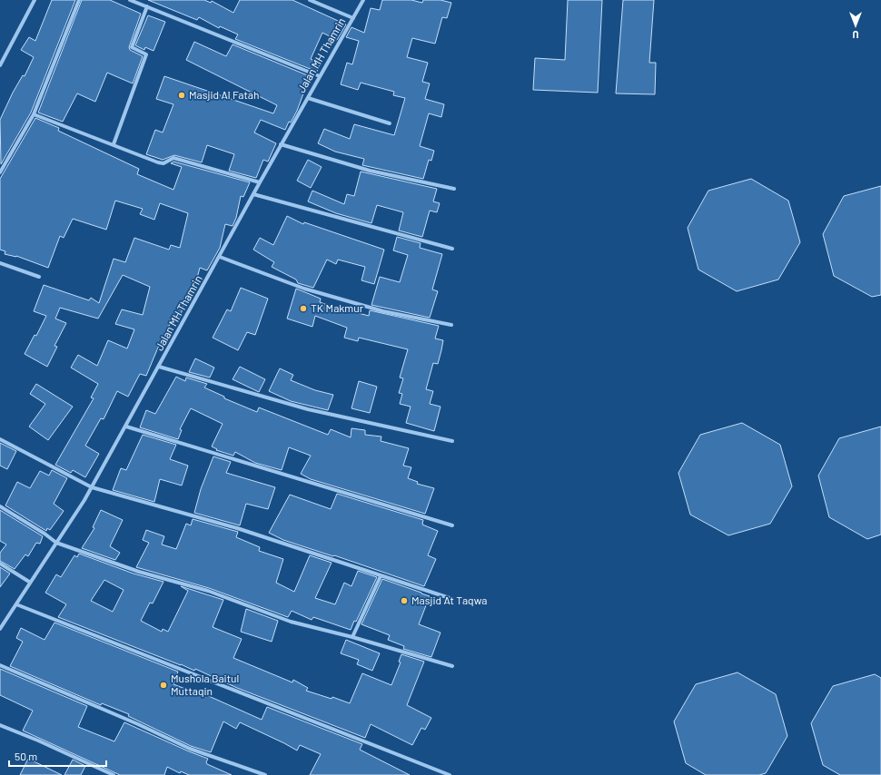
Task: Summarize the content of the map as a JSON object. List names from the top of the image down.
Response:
{
  "streets": {
    "street": ["Jalan MH Thamrin"]
  },
  "places": [
    "Masjid Al Fatah",
    "TK Makmur",
    "Masjid At Taqwa",
    "Mushola Baitul Muttaqin"
  ],
  "scale_bar": "50 m",
  "north": "bottom"
}
